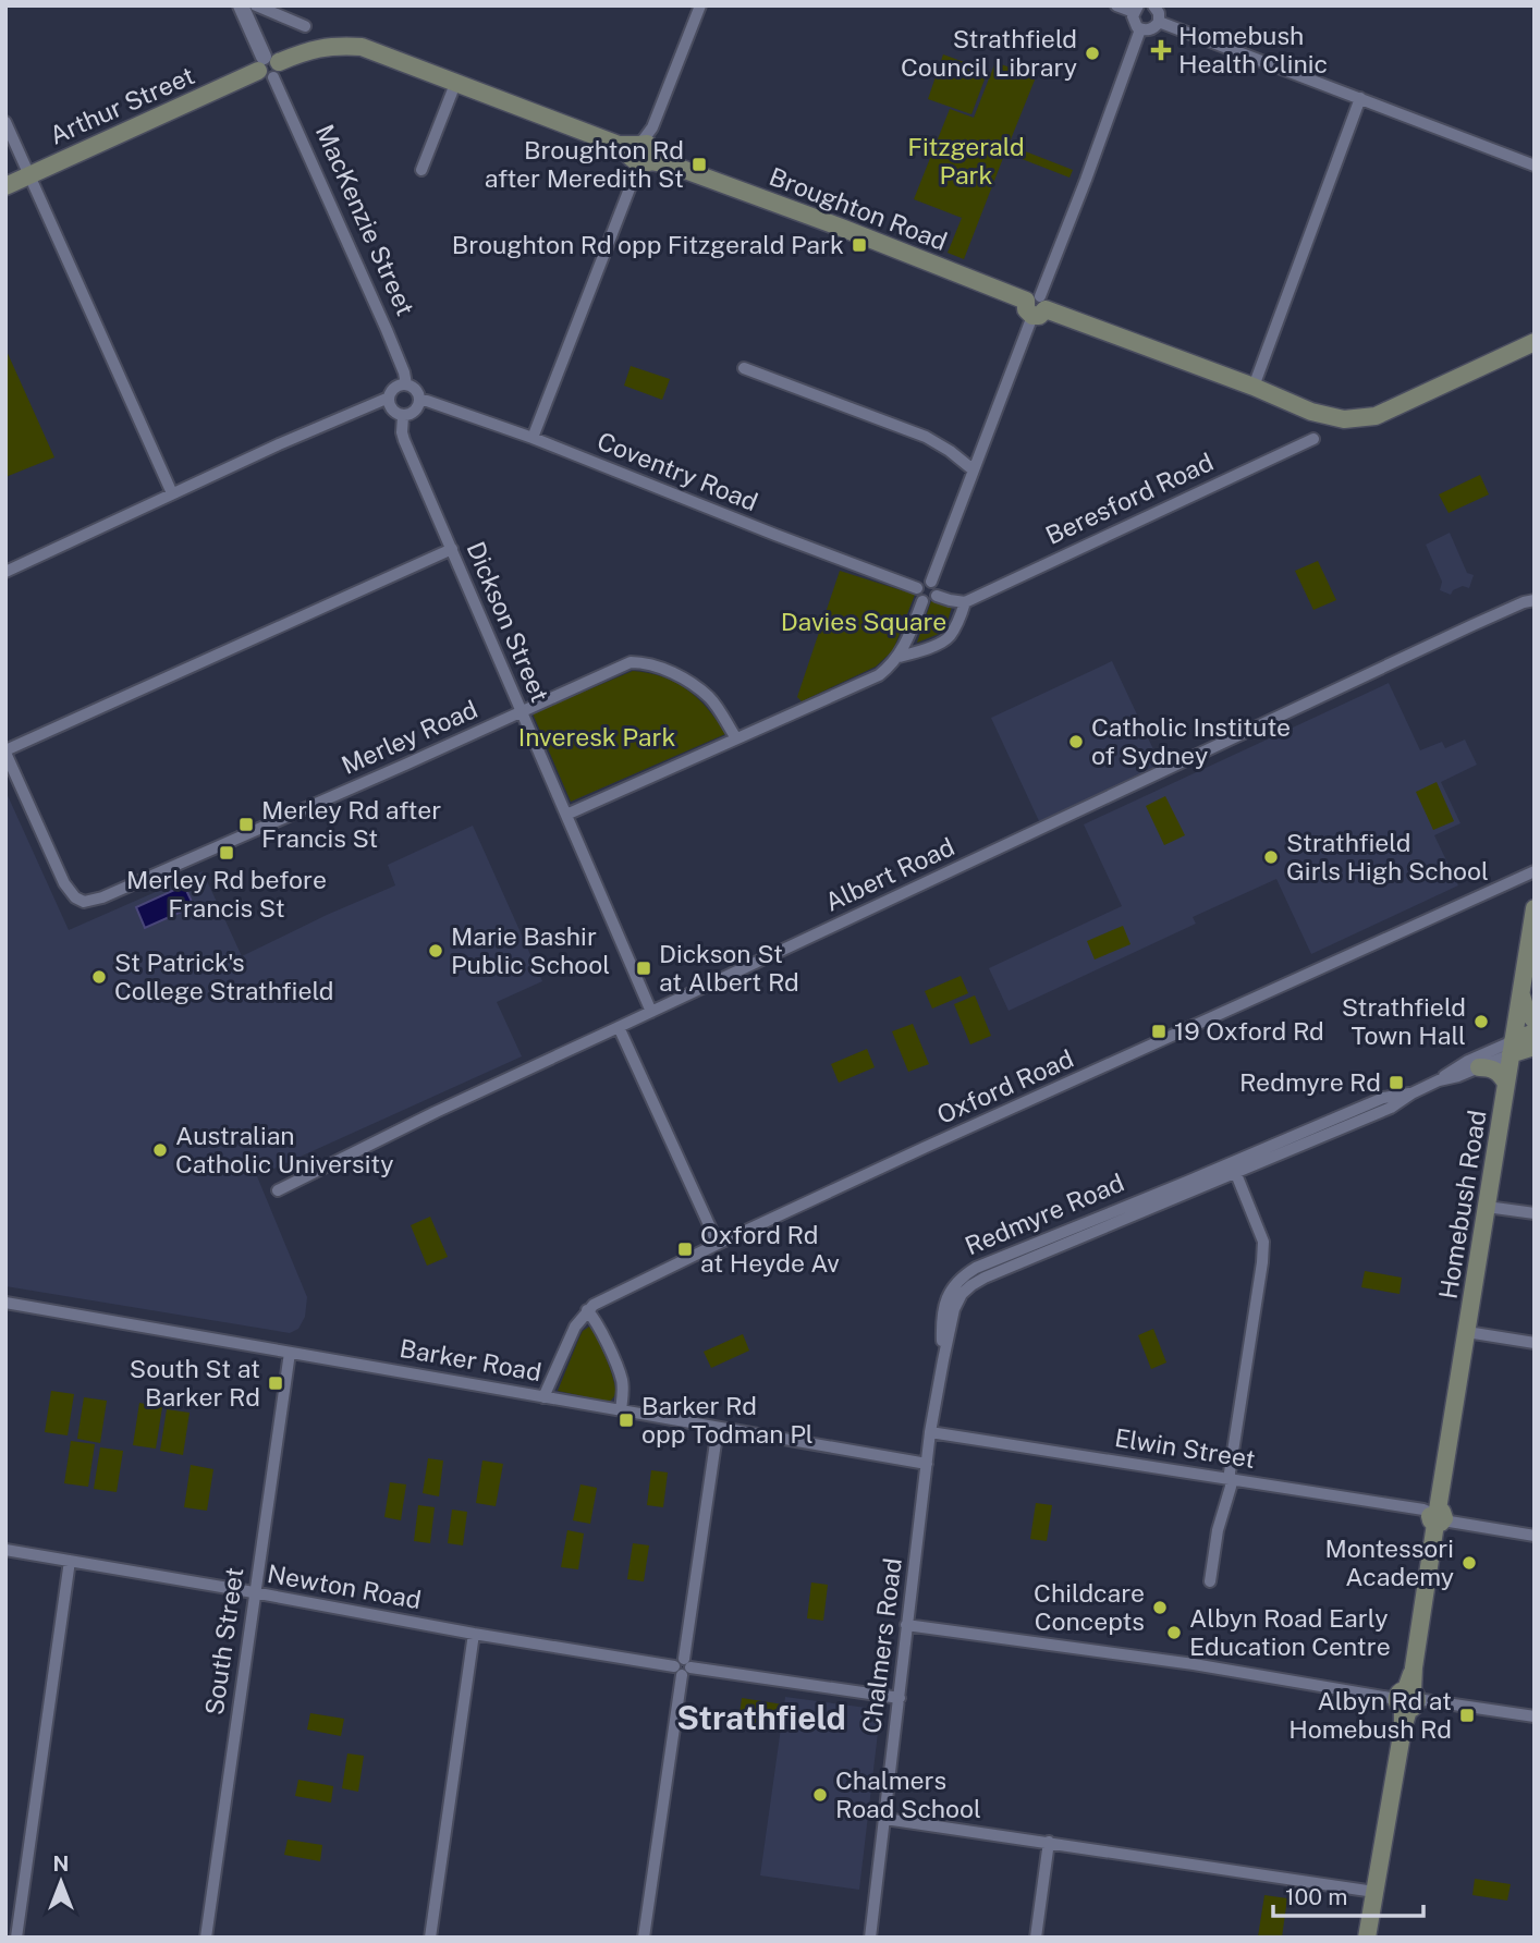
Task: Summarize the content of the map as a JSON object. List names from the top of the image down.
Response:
{
  "streets": {
    "main road": [
      "Arthur Street",
      "Broughton Road",
      "Homebush Road",
      "Redmyre Road"
    ],
    "street": [
      "MacKenzie Street",
      "Coventry Road",
      "Beresford Road",
      "Dickson Street",
      "Merley Road",
      "Albert Road",
      "Oxford Road",
      "Barker Road",
      "Elwin Street",
      "Newton Road",
      "South Street",
      "Chalmers Road"
    ]
  },
  "crossings": [
    ["Arthur Street", "Broughton Road"],
    ["Arthur Street", "MacKenzie Street"],
    ["Broughton Road", "MacKenzie Street"],
    ["MacKenzie Street", "Coventry Road"],
    ["MacKenzie Street", "Dickson Street"],
    ["Coventry Road", "Dickson Street"],
    ["Dickson Street", "Merley Road"],
    ["Dickson Street", "Albert Road"],
    ["Oxford Road", "Barker Road"],
    ["Homebush Road", "Redmyre Road"],
    ["Homebush Road", "Elwin Street"],
    ["Redmyre Road", "Chalmers Road"],
    ["Barker Road", "South Street"],
    ["Barker Road", "Chalmers Road"],
    ["Elwin Street", "Chalmers Road"],
    ["Newton Road", "South Street"],
    ["Newton Road", "Chalmers Road"]
  ],
  "districts": ["Strathfield"],
  "parks": ["Fitzgerald Park", "Davies Square", "Inveresk Park"],
  "places": {
    "health": ["Homebush Health Clinic"],
    "other": [
      "Strathfield Council Library",
      "Catholic Institute of Sydney",
      "Strathfield Girls High School",
      "Marie Bashir Public School",
      "St Patrick's College Strathfield",
      "Strathfield Town Hall",
      "Australian Catholic University",
      "Montessori Academy",
      "Childcare Concepts",
      "Albyn Road Early Education Centre",
      "Chalmers Road School"
    ],
    "transit": [
      "Broughton Rd after Meredith St",
      "Broughton Rd opp Fitzgerald Park",
      "Merley Rd after Francis St",
      "Merley Rd before Francis St",
      "Dickson St at Albert Rd",
      "19 Oxford Rd",
      "Redmyre Rd",
      "Oxford Rd at Heyde Av",
      "South St at Barker Rd",
      "Barker Rd opp Todman Pl",
      "Albyn Rd at Homebush Rd"
    ]
  },
  "scale_bar": "100 m",
  "north": "top"
}
